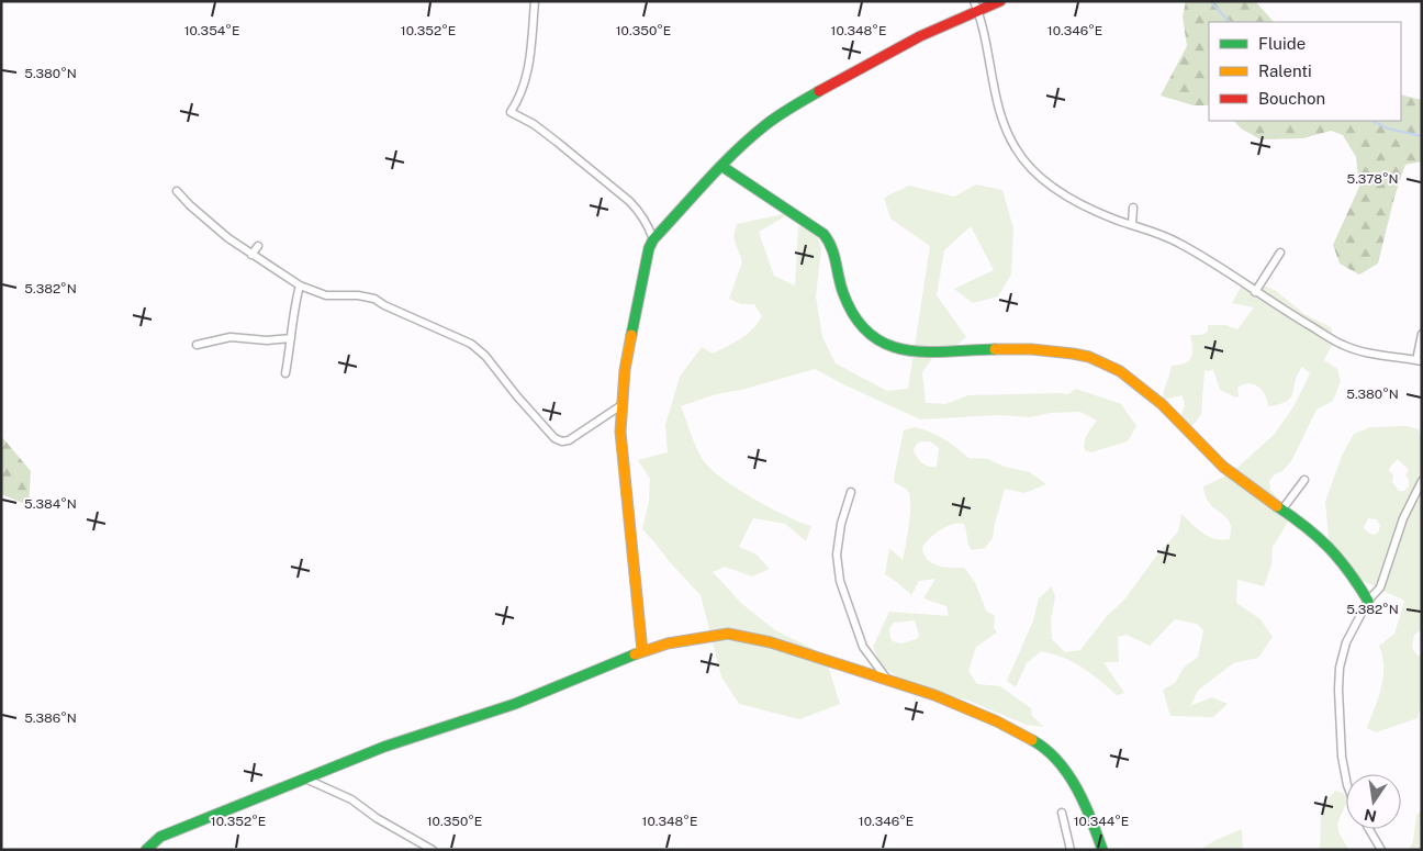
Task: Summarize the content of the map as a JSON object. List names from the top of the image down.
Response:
{
  "legend": ["Fluide", "Ralenti", "Bouchon"],
  "north": "bottom",
  "coordinates": [
    "10.354°E",
    "10.352°E",
    "10.350°E",
    "10.348°E",
    "10.346°E",
    "5.380°N",
    "5.378°N",
    "5.382°N",
    "5.384°N",
    "5.386°N",
    "10.344°E"
  ]
}
